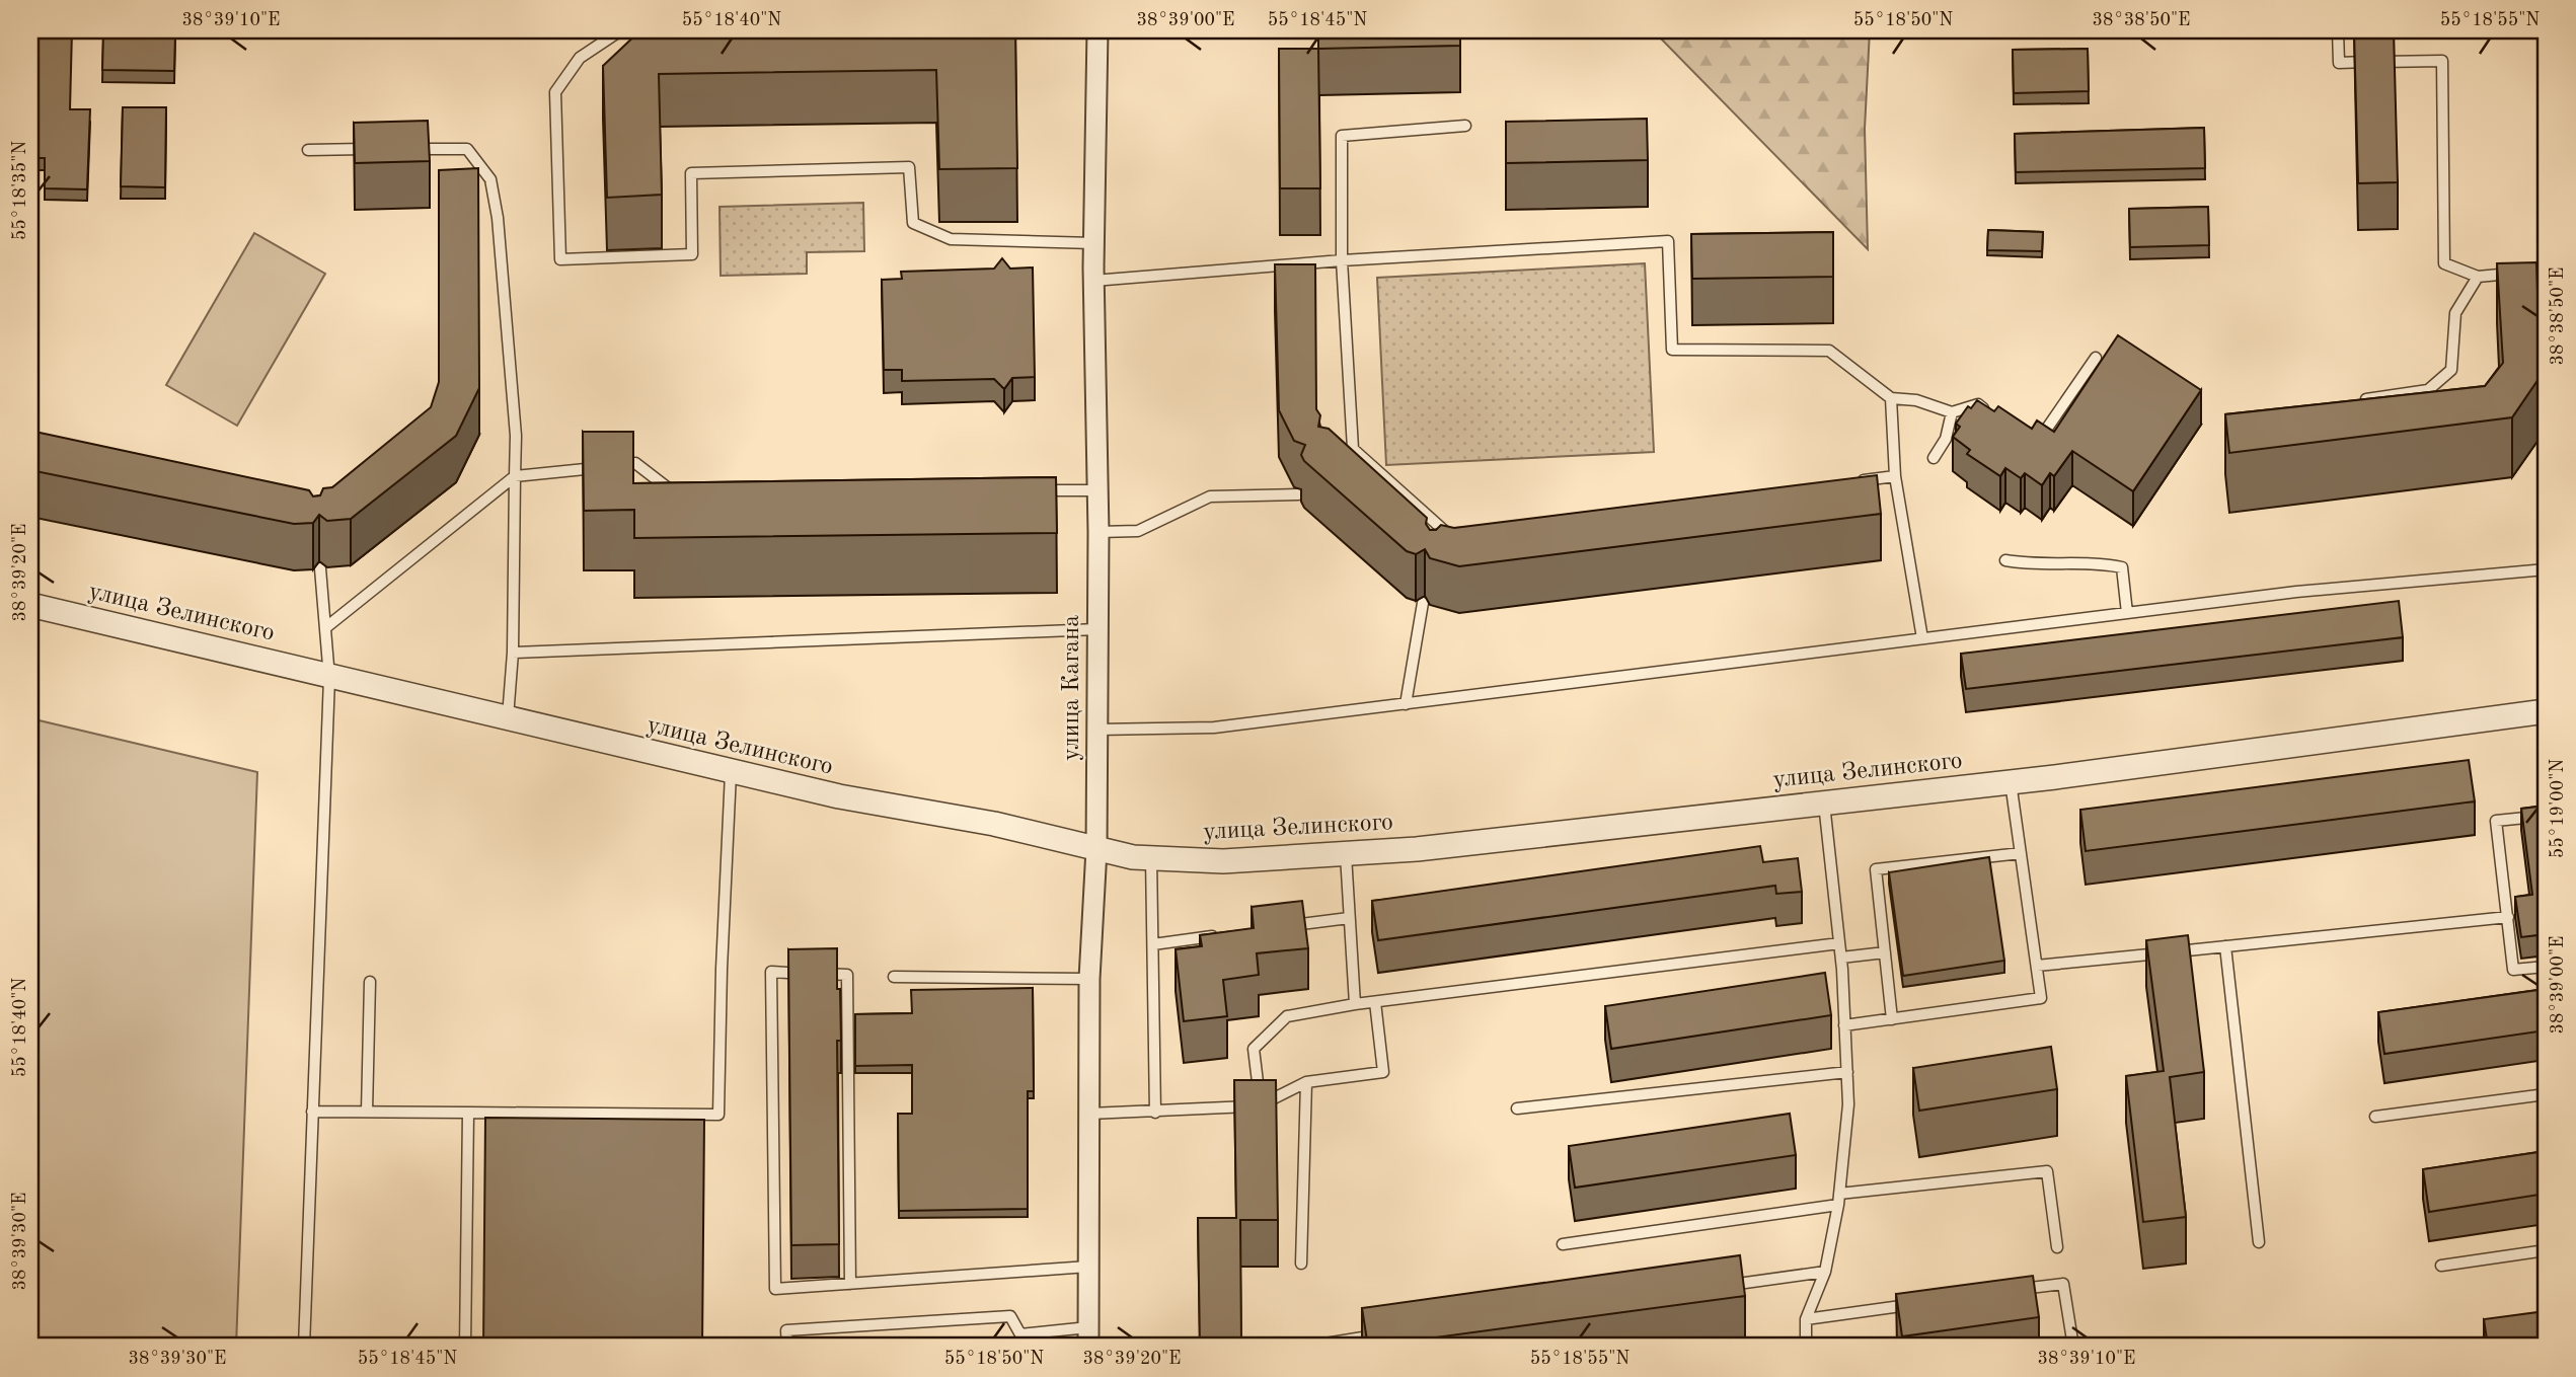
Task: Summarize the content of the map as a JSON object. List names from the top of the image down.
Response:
{
  "streets": {
    "street": ["улица Зелинского", "улица Кагана"]
  },
  "crossings": [
    ["улица Зелинского", "улица Кагана"]
  ],
  "coordinates": [
    "38°39'10\"E",
    "55°18'40\"N",
    "38°39'00\"E",
    "55°18'45\"N",
    "55°18'50\"N",
    "38°38'50\"E",
    "55°18'55\"N",
    "55°18'35\"N",
    "38°39'20\"E",
    "55°19'00\"N",
    "38°39'30\"E"
  ]
}
